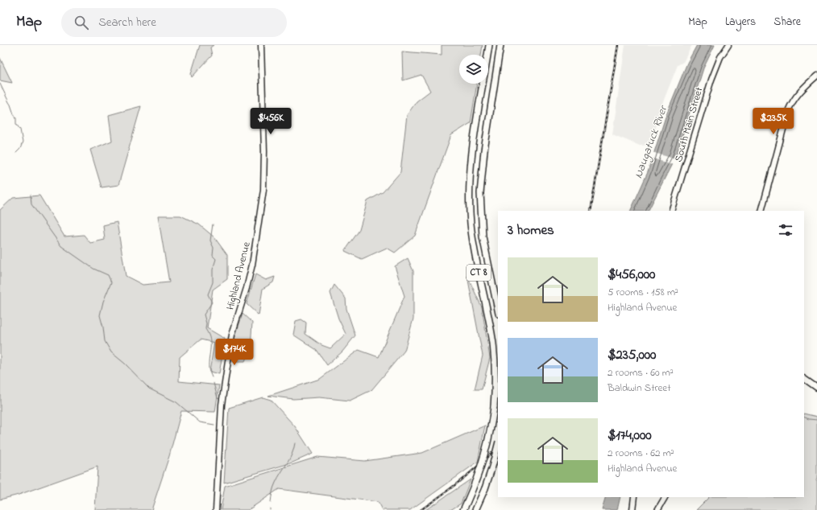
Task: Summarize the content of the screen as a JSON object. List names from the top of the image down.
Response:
{
  "streets": {
    "highway": ["CT 8"],
    "main road": ["South Main Street", "Highland Avenue"]
  },
  "water": ["Naugatuck River"],
  "page": {
    "header": "Map",
    "search": "Search here",
    "nav": ["Map", "Layers", "Share"],
    "price": ["$456K", "$235K", "$174K"],
    "heading": "3 homes",
    "list": [
      {
        "name": "$456,000",
        "note": "5 rooms · 158 m² · Highland Avenue"
      },
      {
        "name": "$235,000",
        "note": "2 rooms · 60 m² · Baldwin Street"
      },
      {
        "name": "$174,000",
        "note": "2 rooms · 62 m² · Highland Avenue"
      }
    ]
  }
}
